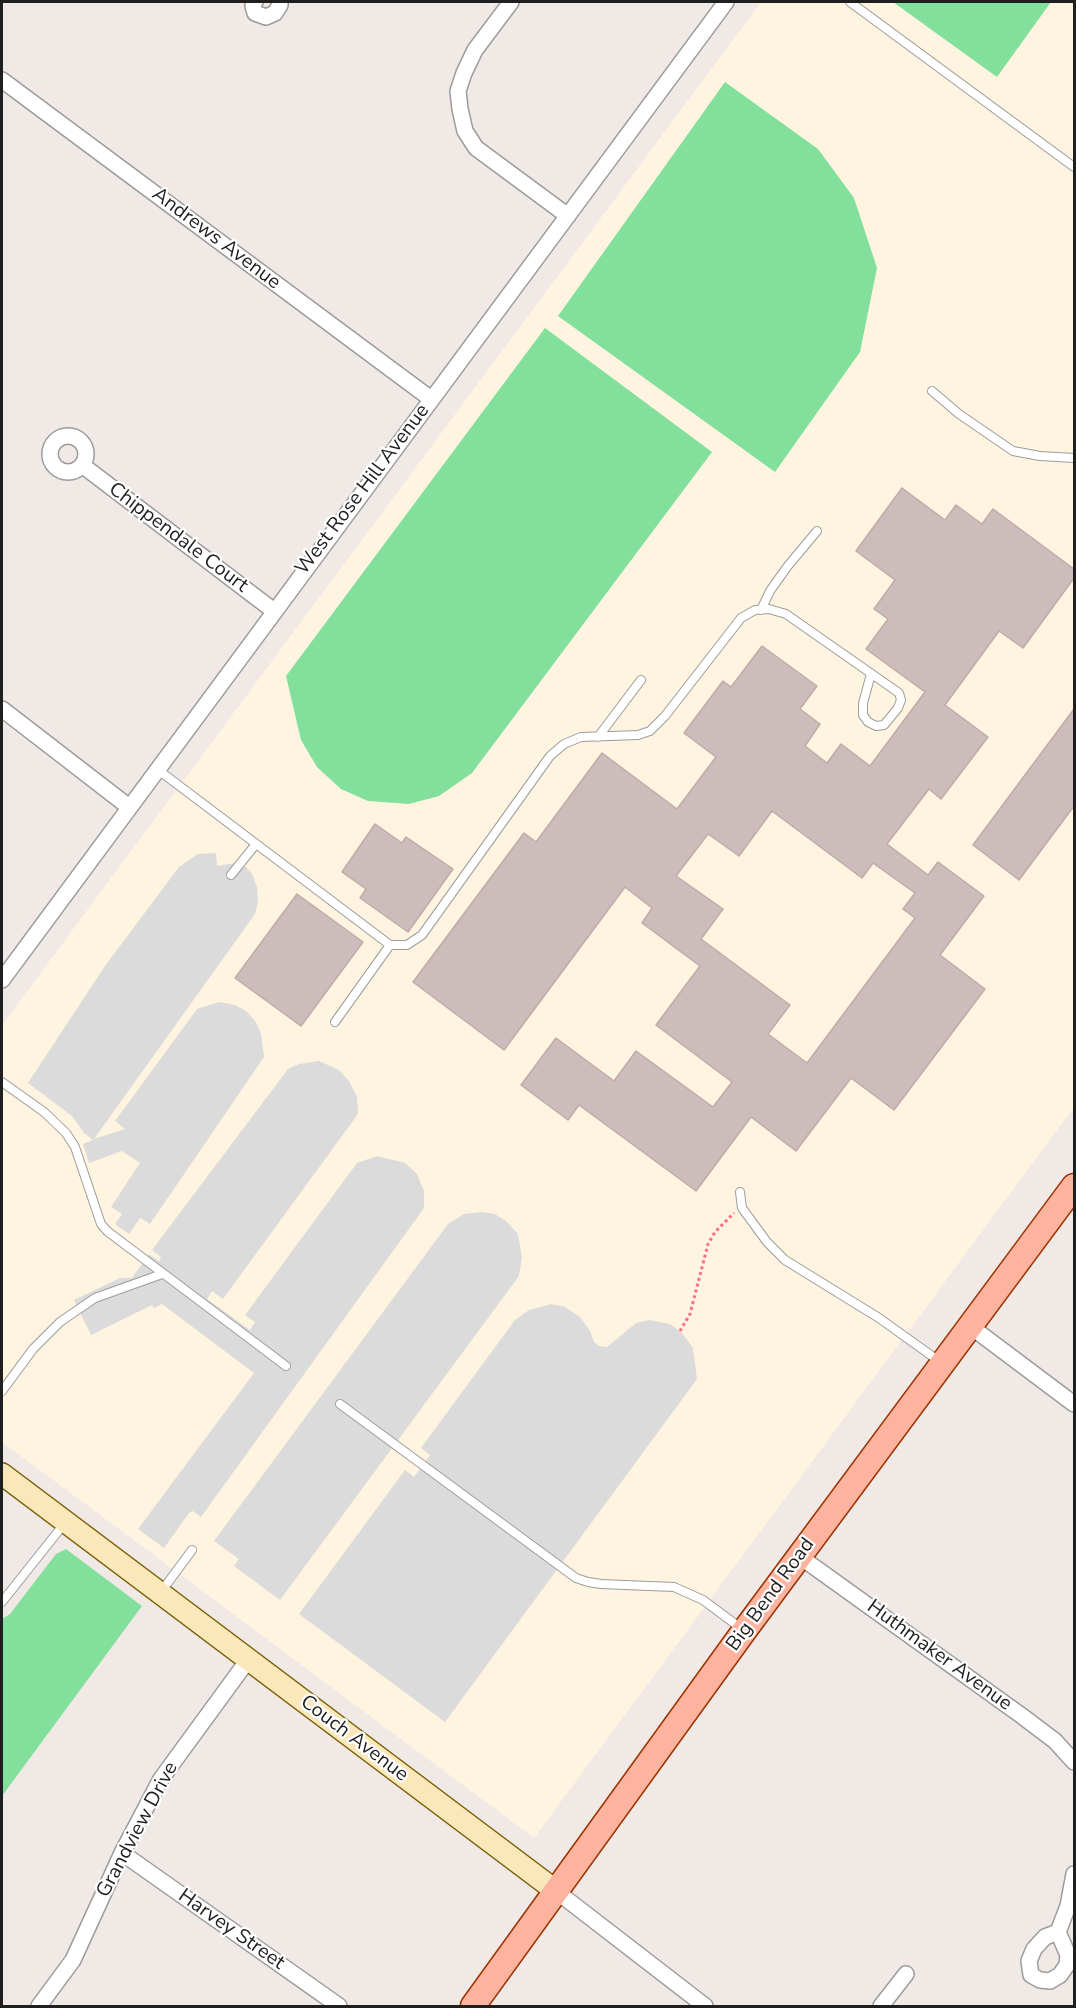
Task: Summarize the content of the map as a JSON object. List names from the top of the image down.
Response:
{
  "streets": {
    "main road": ["Big Bend Road"],
    "street": [
      "Andrews Avenue",
      "West Rose Hill Avenue",
      "Chippendale Court",
      "Huthmaker Avenue",
      "Couch Avenue",
      "Grandview Drive",
      "Harvey Street"
    ]
  },
  "crossings": [
    ["Andrews Avenue", "West Rose Hill Avenue"],
    ["West Rose Hill Avenue", "Chippendale Court"],
    ["Big Bend Road", "Huthmaker Avenue"],
    ["Big Bend Road", "Couch Avenue"],
    ["Couch Avenue", "Grandview Drive"],
    ["Grandview Drive", "Harvey Street"]
  ]
}
